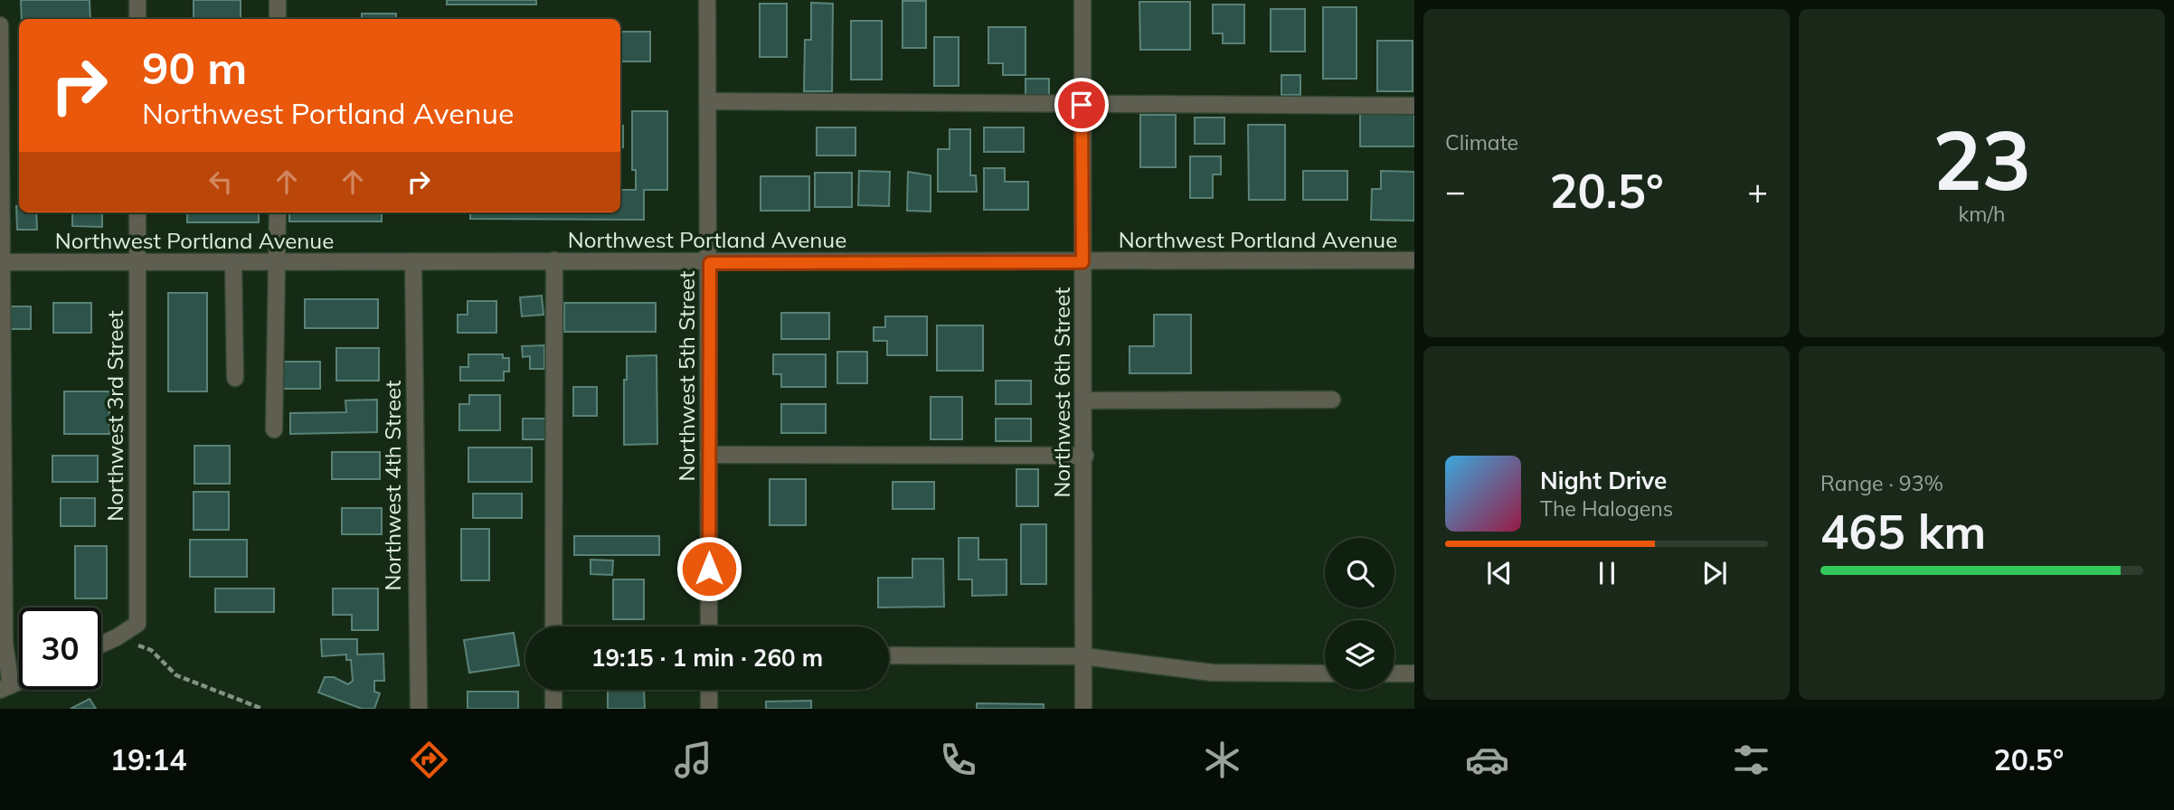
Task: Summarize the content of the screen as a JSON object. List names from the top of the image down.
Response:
{
  "streets": {
    "street": [
      "Northwest Portland Avenue",
      "Northwest 5th Street",
      "Northwest 6th Street",
      "Northwest 3rd Street",
      "Northwest 4th Street"
    ]
  },
  "crossings": [
    ["Northwest Portland Avenue", "Northwest 5th Street"],
    ["Northwest Portland Avenue", "Northwest 6th Street"],
    ["Northwest Portland Avenue", "Northwest 3rd Street"],
    ["Northwest Portland Avenue", "Northwest 4th Street"]
  ],
  "page": {
    "tile": [
      "Climate",
      ["23", "km/h"],
      ["Range · 93%", "465 km"]
    ],
    "turn": ["90 m", "Northwest Portland Avenue"],
    "heat": ["−", "20.5°", "+"],
    "song": ["Night Drive", "The Halogens"],
    "limit": "30",
    "trip": "19:15 · 1 min · 260 m",
    "tabs": ["19:14", "20.5°"]
  }
}
